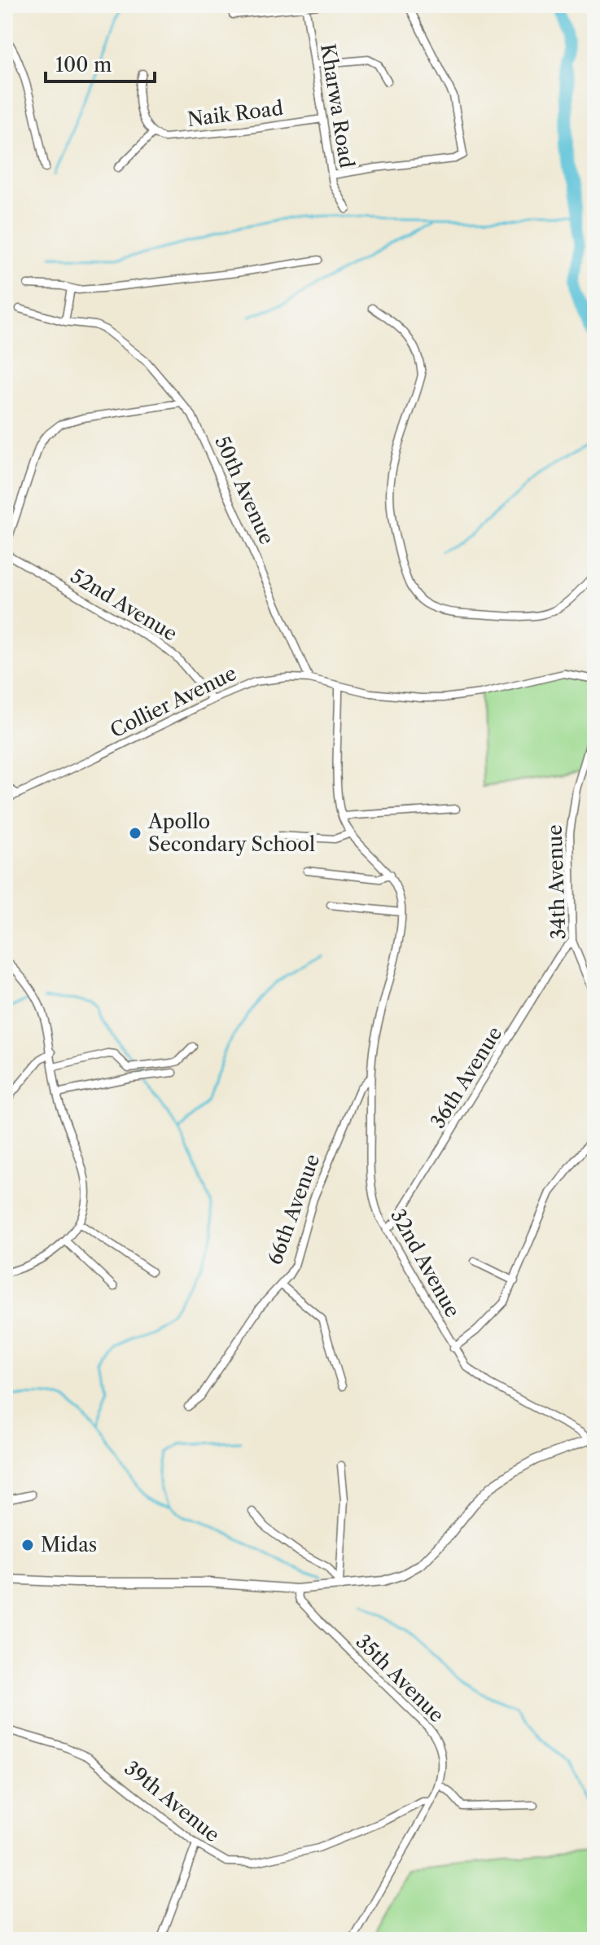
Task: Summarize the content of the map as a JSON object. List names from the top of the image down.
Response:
{
  "streets": {
    "street": [
      "Kharwa Road",
      "Naik Road",
      "50th Avenue",
      "52nd Avenue",
      "Collier Avenue",
      "34th Avenue",
      "36th Avenue",
      "66th Avenue",
      "32nd Avenue",
      "35th Avenue",
      "39th Avenue"
    ]
  },
  "crossings": [
    ["Kharwa Road", "Naik Road"],
    ["50th Avenue", "Collier Avenue"],
    ["52nd Avenue", "Collier Avenue"],
    ["Collier Avenue", "32nd Avenue"],
    ["34th Avenue", "36th Avenue"],
    ["36th Avenue", "32nd Avenue"],
    ["66th Avenue", "32nd Avenue"],
    ["35th Avenue", "39th Avenue"]
  ],
  "places": ["Apollo Secondary School", "Midas"],
  "scale_bar": "100 m"
}
